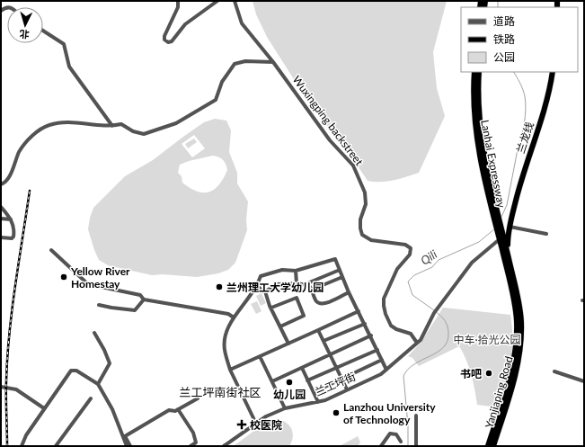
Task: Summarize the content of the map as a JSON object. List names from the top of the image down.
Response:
{
  "streets": {
    "highway": ["兰龙线", "Lanhai Expressway", "Yanjiaping Road"],
    "street": ["Wuxingping backstreet", "兰工坪街"]
  },
  "crossings": [
    ["Wuxingping backstreet", "兰工坪街"],
    ["兰龙线", "Lanhai Expressway"],
    ["兰龙线", "兰工坪街"],
    ["兰龙线", "Yanjiaping Road"],
    ["Lanhai Expressway", "兰工坪街"],
    ["Lanhai Expressway", "Yanjiaping Road"]
  ],
  "districts": ["兰工坪南街社区"],
  "water": ["Qili"],
  "parks": ["中车·拾光公园"],
  "places": {
    "other": [
      "Yellow River Homestay",
      "兰州理工大学幼儿园",
      "书吧",
      "幼儿园",
      "Lanzhou University of Technology"
    ],
    "health": ["校医院"]
  },
  "legend": ["道路", "铁路", "公园"],
  "north": "bottom"
}
